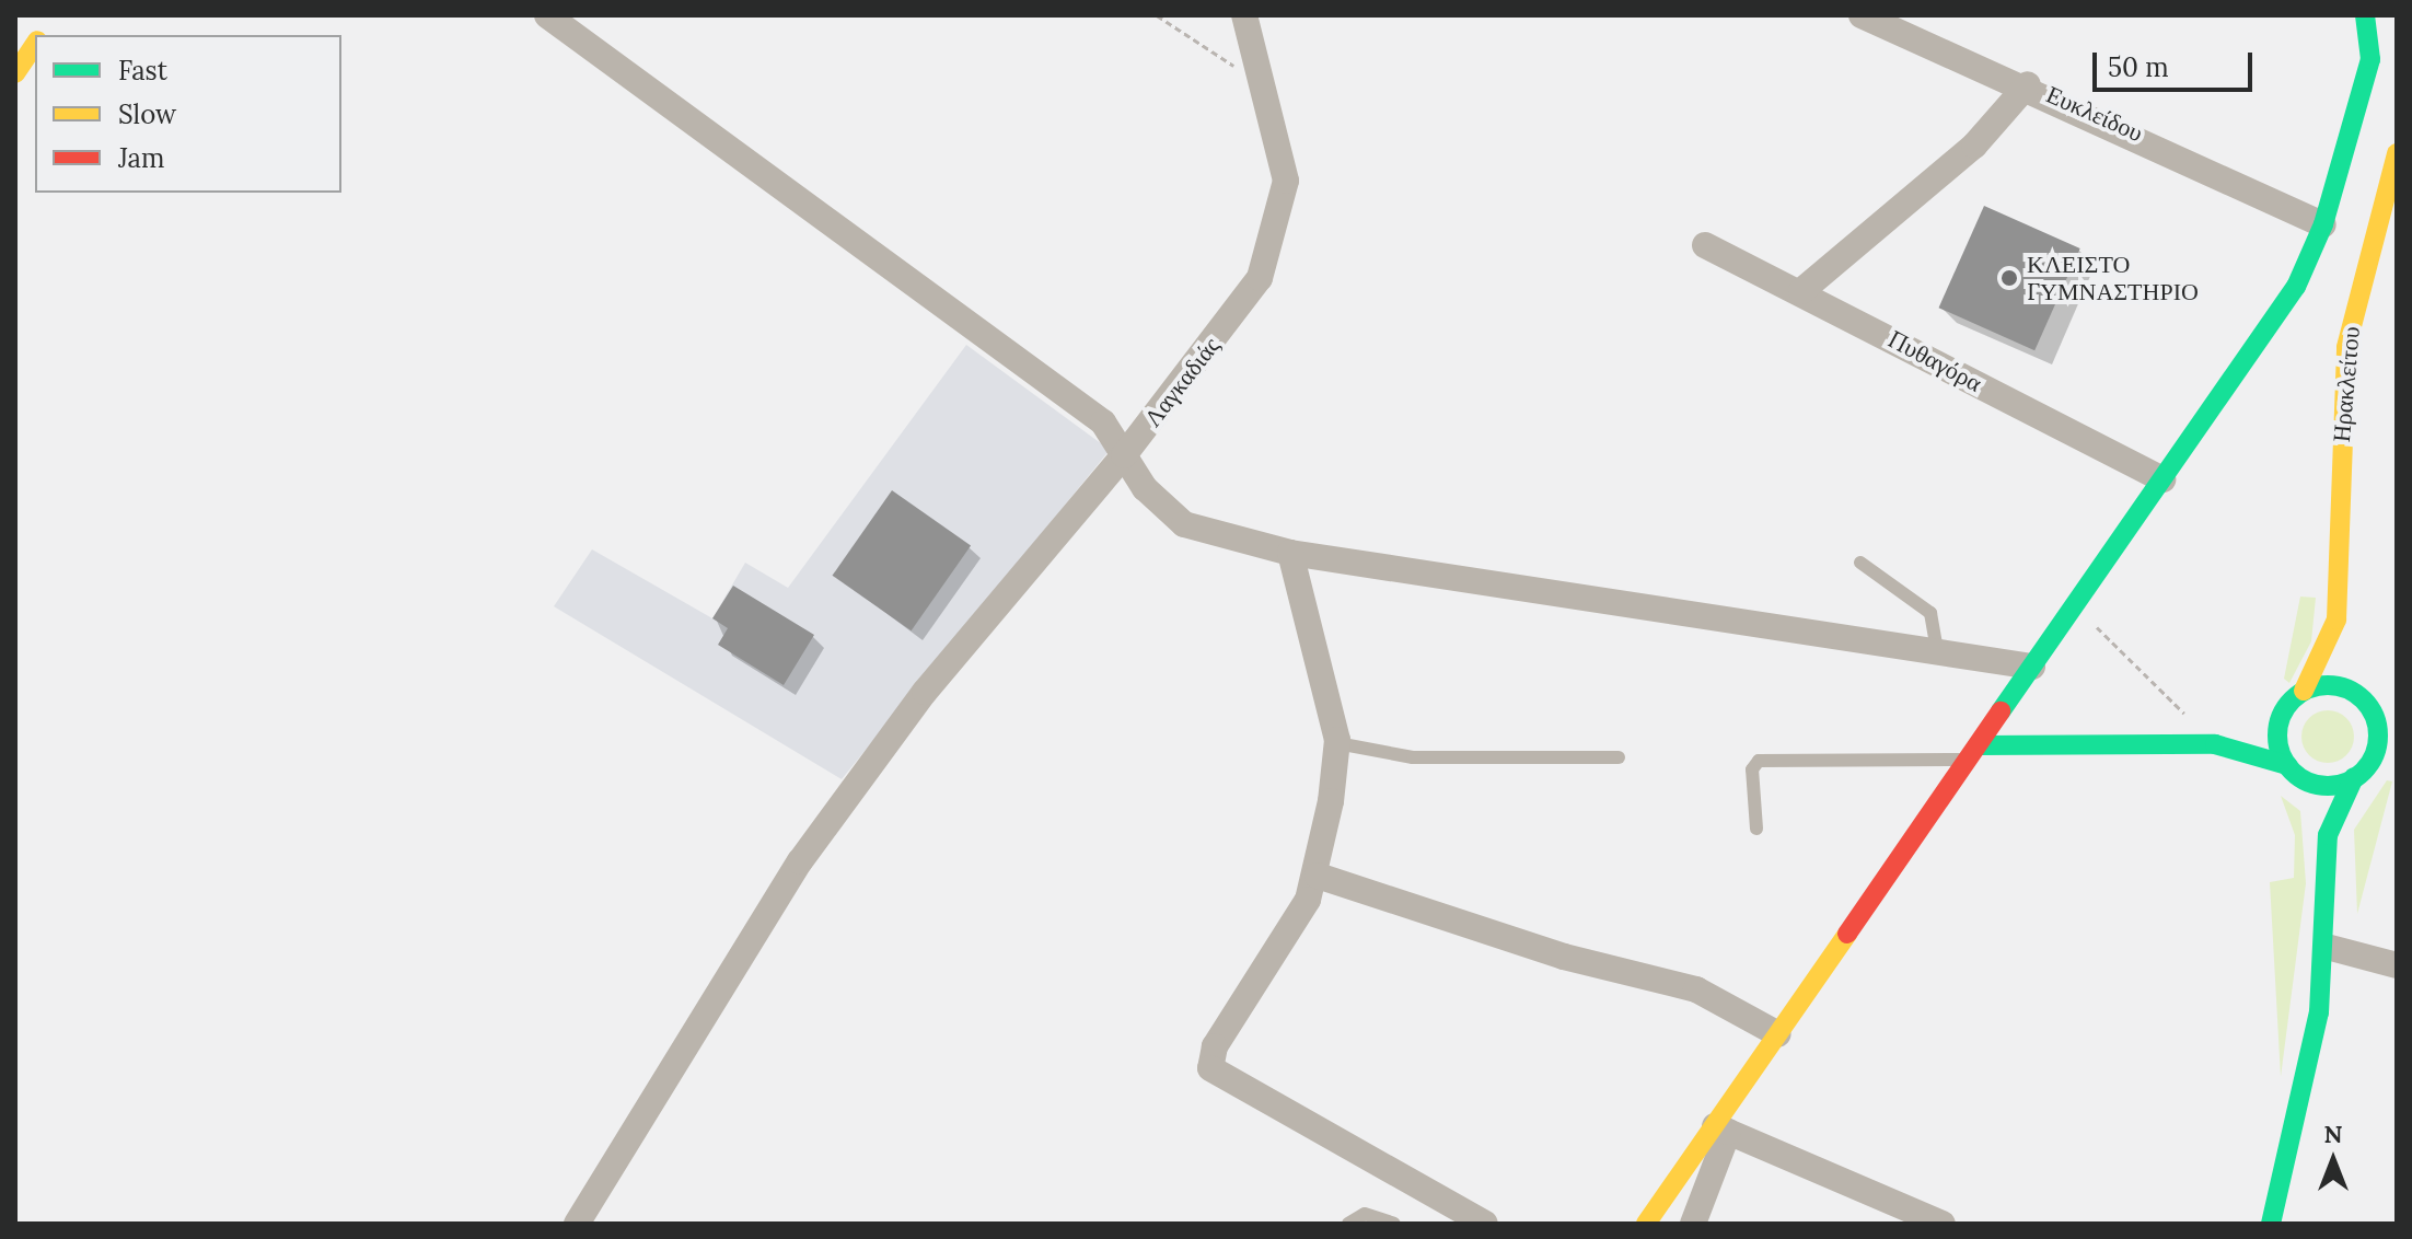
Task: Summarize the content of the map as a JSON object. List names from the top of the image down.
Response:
{
  "streets": {
    "street": [
      "Ευκλείδου",
      "Πυθαγόρα",
      "Λαγκαδιάς",
      "Ηρακλείτου"
    ]
  },
  "places": ["ΚΛΕΙΣΤΟ ΓΥΜΝΑΣΤΗΡΙΟ"],
  "legend": ["Fast", "Slow", "Jam"],
  "scale_bar": "50 m",
  "north": "top"
}
